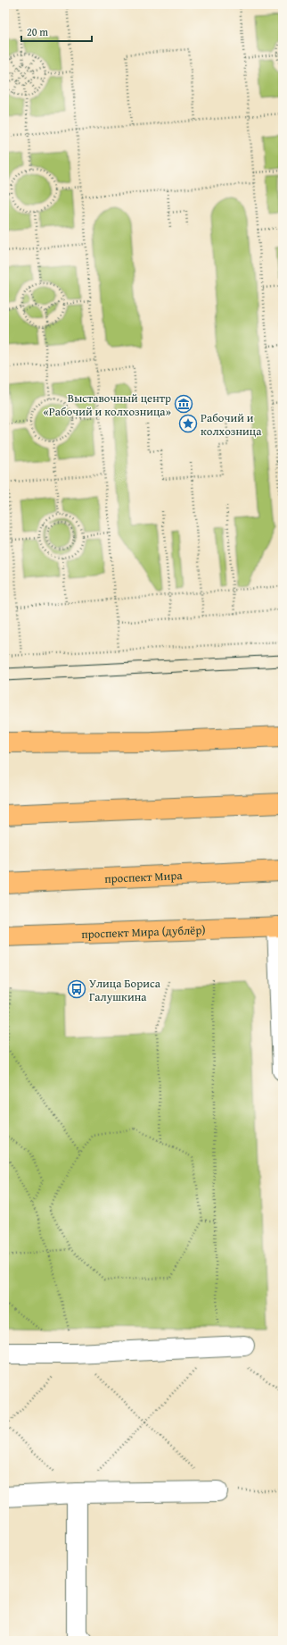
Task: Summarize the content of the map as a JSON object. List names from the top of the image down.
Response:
{
  "streets": {
    "main road": ["проспект Мира", "проспект Мира (дублёр)"]
  },
  "places": {
    "museum": ["Выставочный центр «Рабочий и колхозница»"],
    "place": ["Рабочий и колхозница"],
    "bus stop": ["Улица Бориса Галушкина"]
  },
  "scale_bar": "20 m"
}
